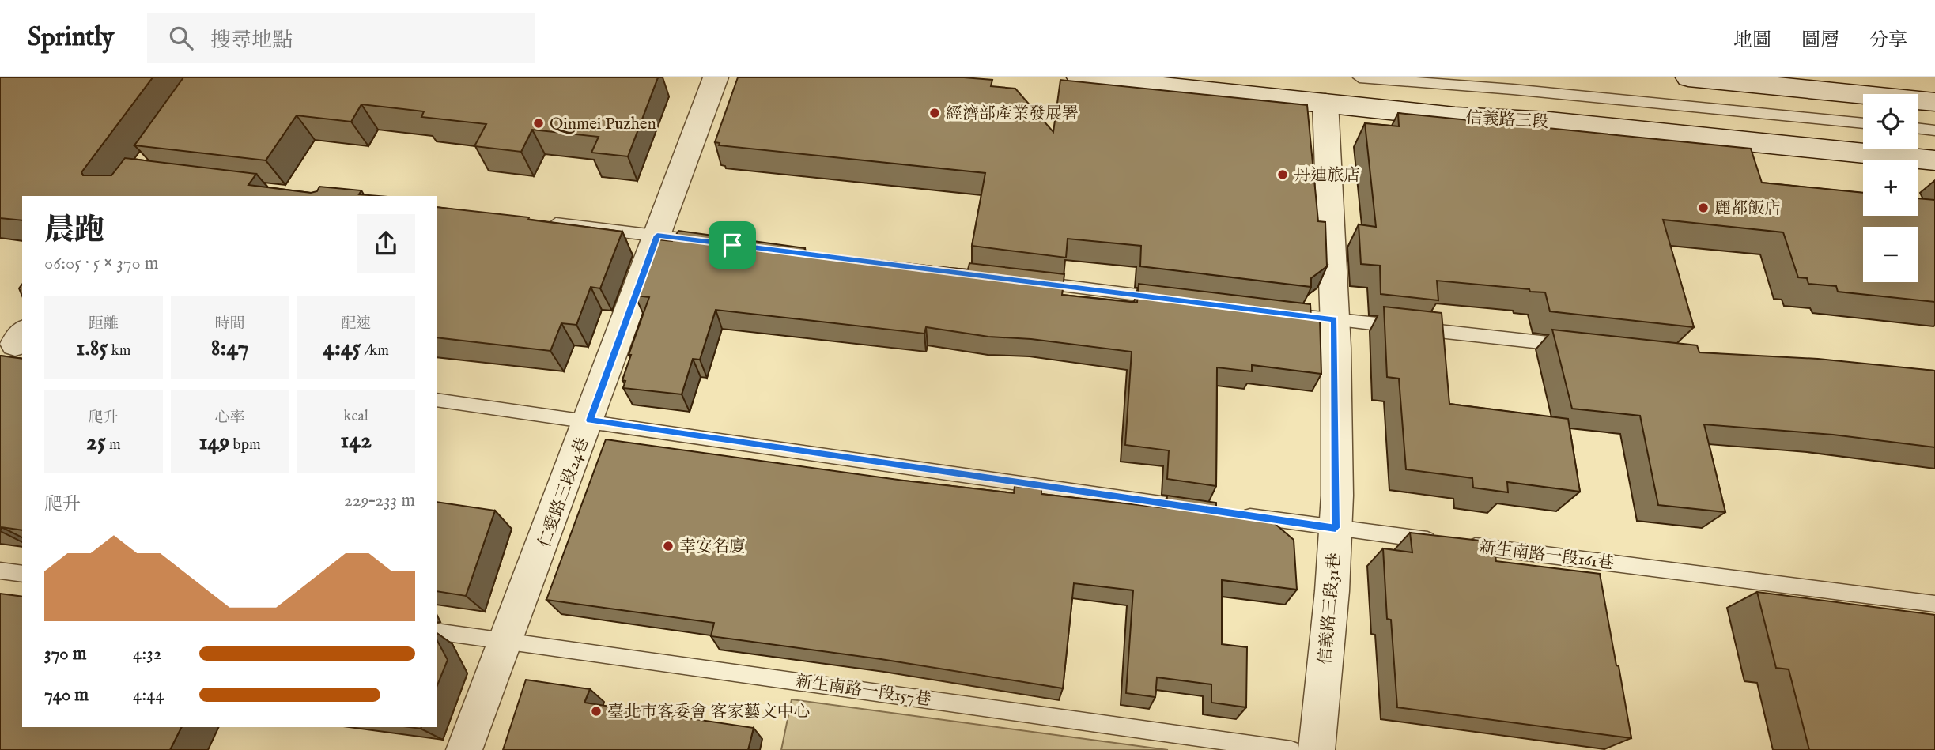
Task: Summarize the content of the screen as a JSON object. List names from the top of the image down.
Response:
{
  "streets": {
    "street": ["信義路三段", "仁愛路三段24巷", "信義路三段31巷"],
    "lane": ["新生南路一段161巷", "新生南路一段157巷"]
  },
  "crossings": [
    ["信義路三段", "信義路三段31巷"],
    ["仁愛路三段24巷", "新生南路一段157巷"]
  ],
  "places": [
    "經濟部產業發展署",
    "Qinmei Puzhen",
    "丹迪旅店",
    "麗都飯店",
    "幸安名廈",
    "臺北市客委會 客家藝文中心"
  ],
  "page": {
    "header": "Sprintly",
    "search": "搜尋地點",
    "nav": ["地圖", "圖層", "分享"],
    "map_buttons": ["+", "−"],
    "heading": ["晨跑", "06:05 · 5 × 370 m"],
    "stats": [
      ["距離", "1.85 km"],
      ["時間", "8:47"],
      ["配速", "4:45 /km"],
      ["爬升", "25 m"],
      ["心率", "149 bpm"],
      ["kcal", "142"]
    ],
    "chart": ["爬升", "229–233 m"],
    "list": [
      {
        "name": "370 m",
        "note": "4:32"
      },
      {
        "name": "740 m",
        "note": "4:44"
      }
    ]
  }
}
